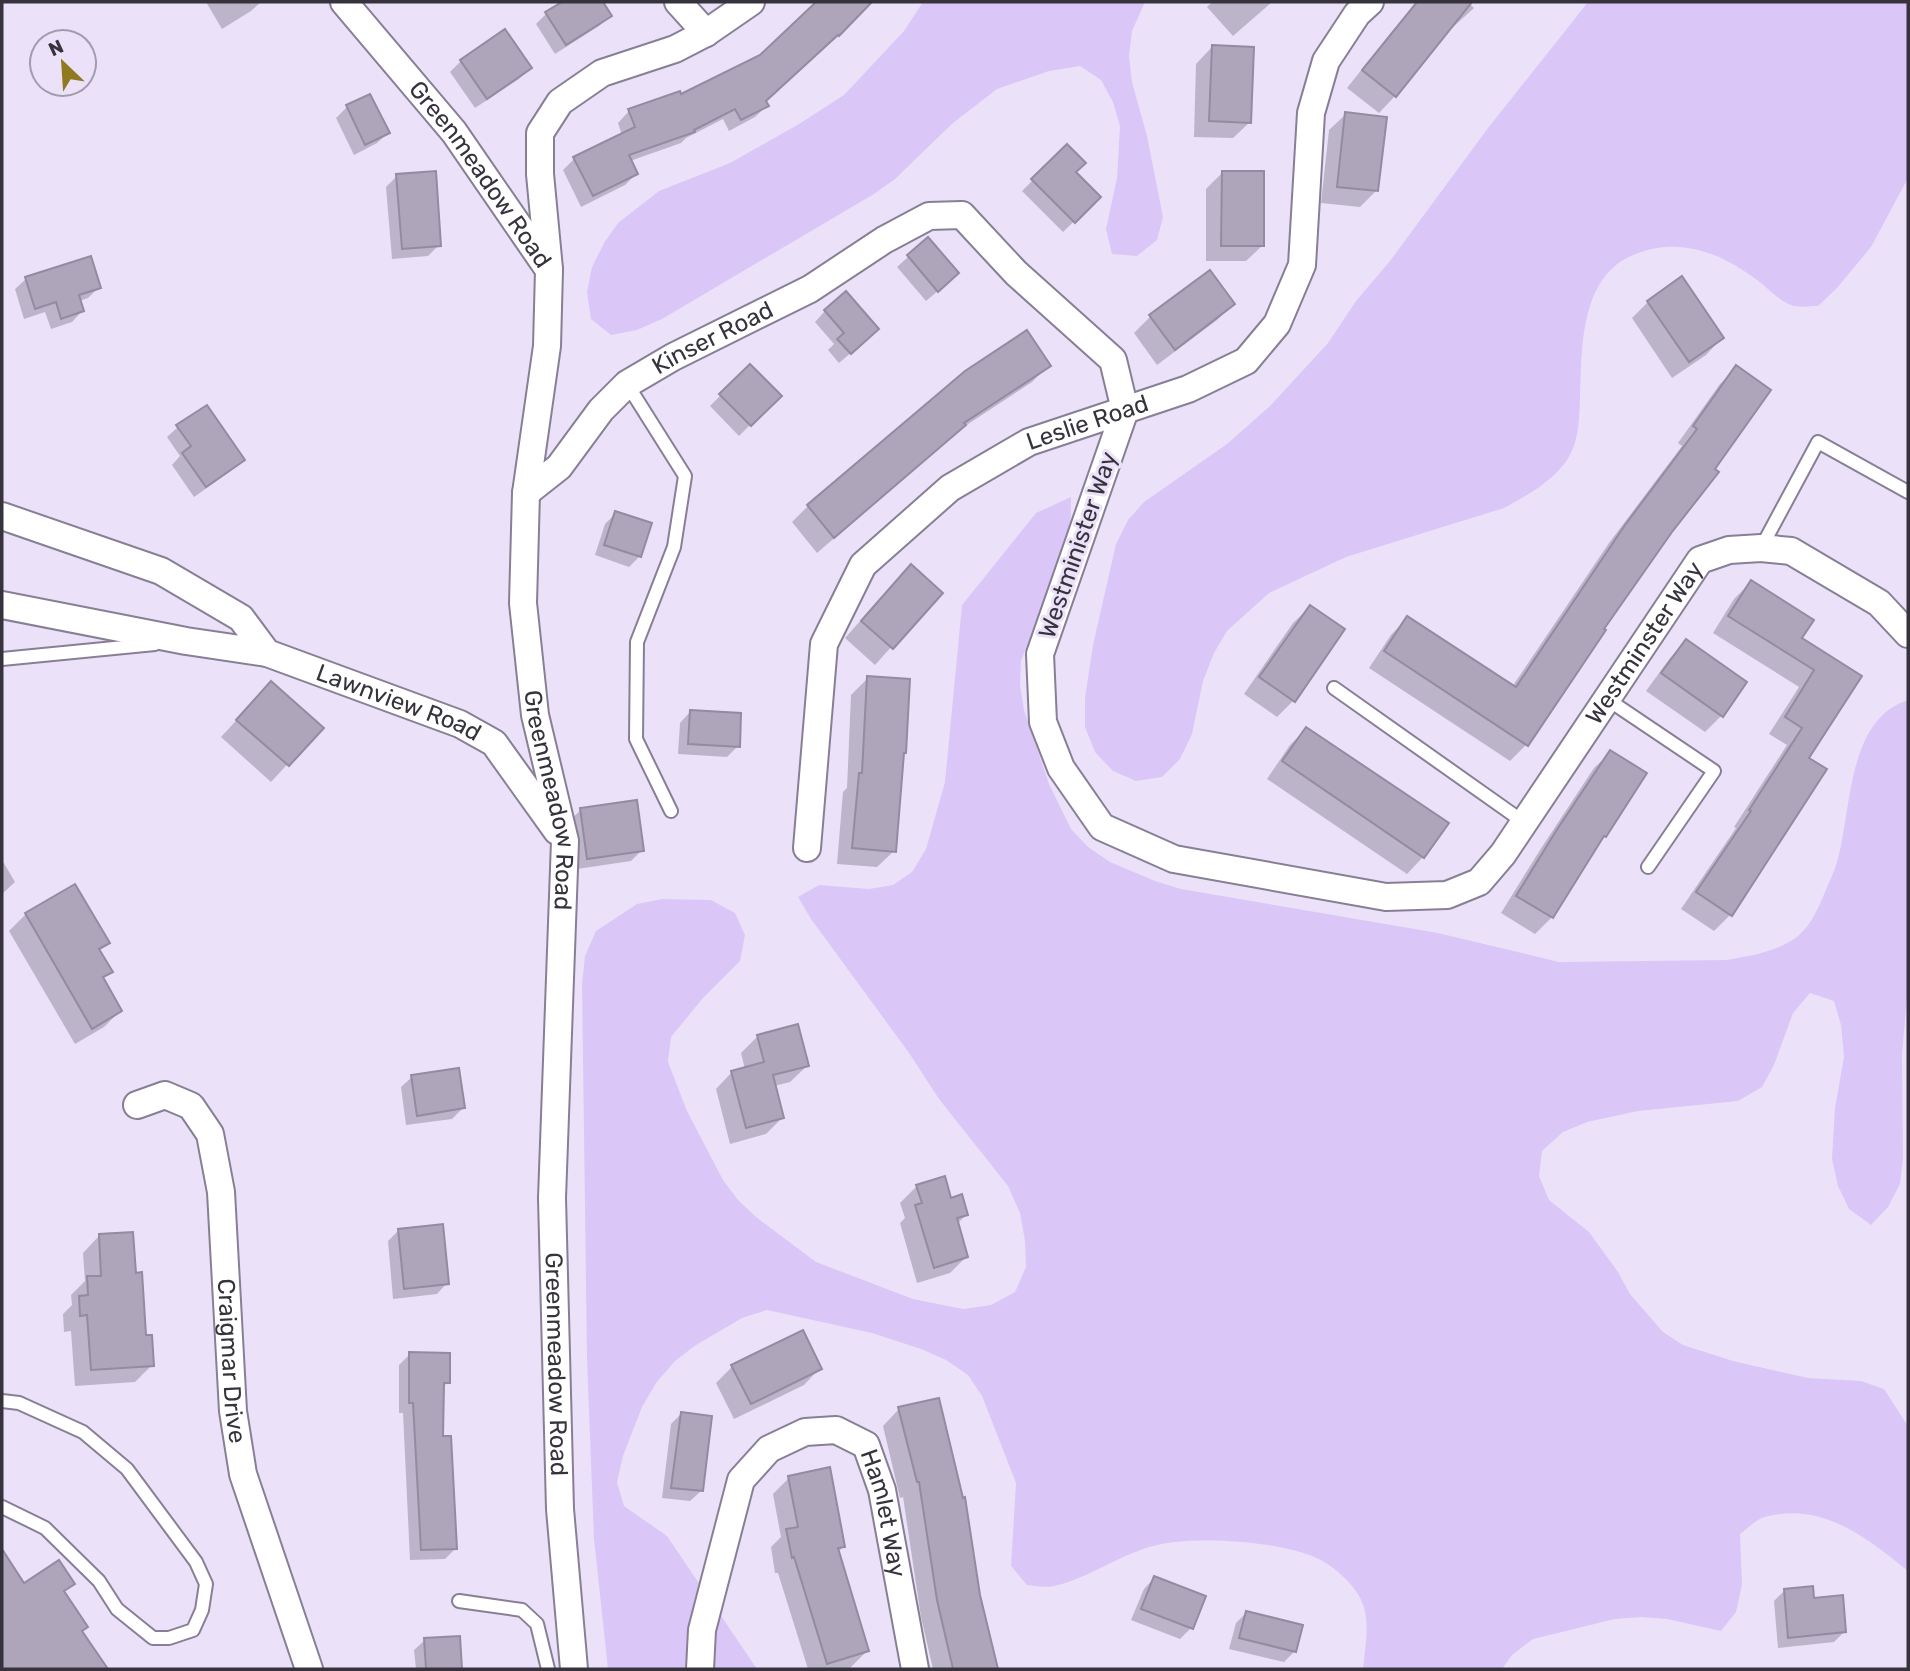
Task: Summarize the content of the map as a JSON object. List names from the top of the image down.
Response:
{
  "streets": {
    "street": [
      "Greenmeadow Road",
      "Kinser Road",
      "Leslie Road",
      "Westminister Way",
      "Westminster Way",
      "Lawnview Road",
      "Craigmar Drive",
      "Hamlet Way"
    ]
  },
  "crossings": [
    ["Greenmeadow Road", "Kinser Road"],
    ["Greenmeadow Road", "Lawnview Road"],
    ["Kinser Road", "Leslie Road"],
    ["Kinser Road", "Westminister Way"],
    ["Leslie Road", "Westminister Way"],
    ["Westminister Way", "Westminster Way"]
  ],
  "north": "top left"
}
